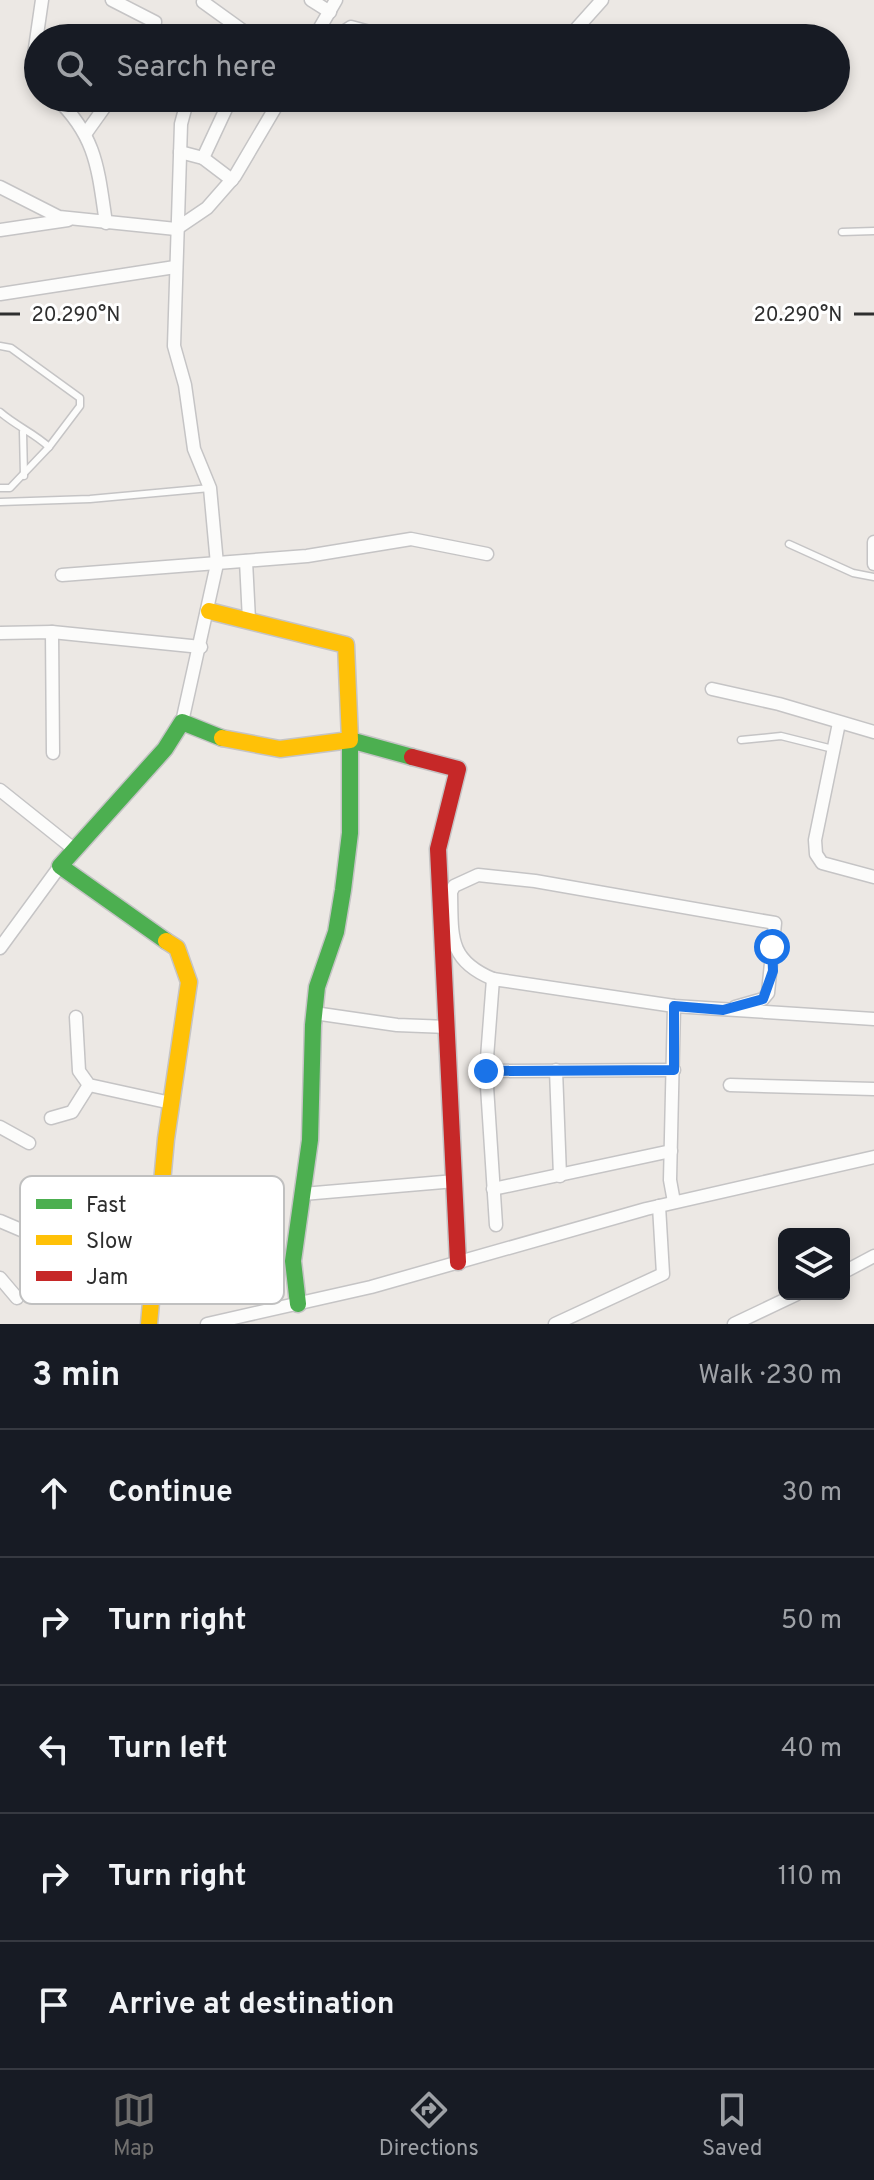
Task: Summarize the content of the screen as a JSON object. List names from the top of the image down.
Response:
{
  "legend": ["Fast", "Slow", "Jam"],
  "page": {
    "search": "Search here",
    "heading": ["3 min", "Walk · 230 m"],
    "list": [
      ["Continue", "30 m"],
      ["Turn right", "50 m"],
      ["Turn left", "40 m"],
      ["Turn right", "110 m"],
      "Arrive at destination"
    ],
    "nav": ["Map", "Directions", "Saved"]
  },
  "coordinates": ["20.290°N"]
}
